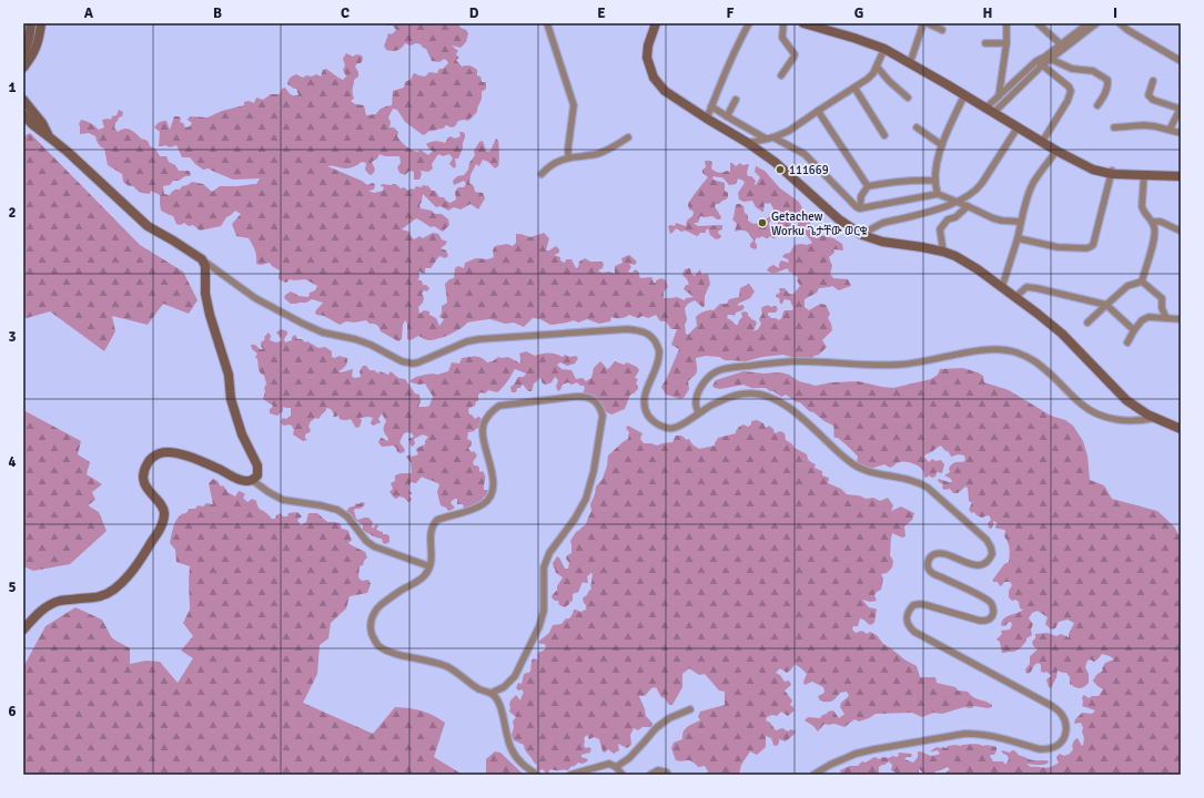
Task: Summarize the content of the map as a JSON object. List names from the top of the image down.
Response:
{
  "places": ["111669", "Getachew Worku ጌታቸው ወርቁ"],
  "grid": {
    "columns": [
      "A",
      "B",
      "C",
      "D",
      "E",
      "F",
      "G",
      "H",
      "I"
    ],
    "rows": [
      "1",
      "2",
      "3",
      "4",
      "5",
      "6"
    ]
  }
}
